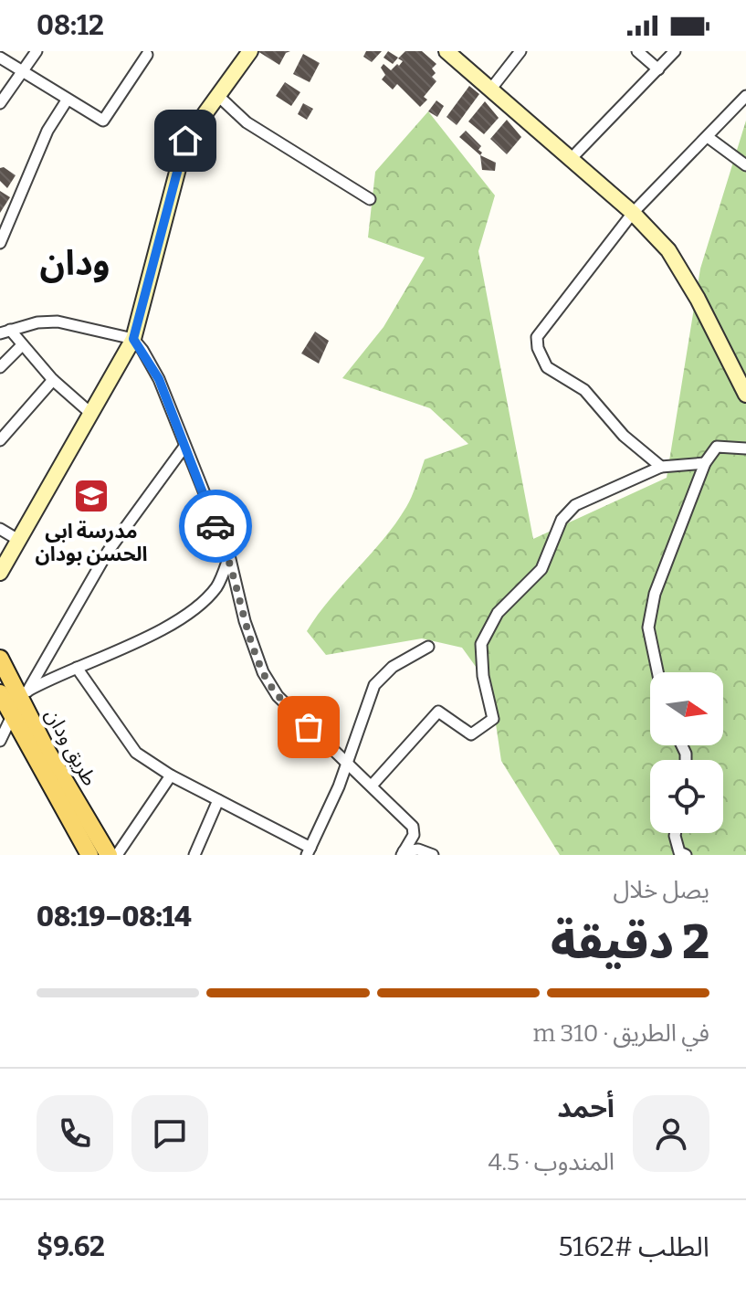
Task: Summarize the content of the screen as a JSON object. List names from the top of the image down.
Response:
{
  "streets": {
    "main road": ["طريق ودان"]
  },
  "districts": ["ودان"],
  "places": {
    "school or university": ["مدرسة ابي الحسن بودان"]
  },
  "north": "right",
  "page": {
    "status": "08:12",
    "heading": ["2 دقيقة", "يصل خلال", "08:14–08:19"],
    "panel": [
      "أحمد",
      "المندوب · 4.5",
      "الطلب #5162",
      "$9.62"
    ],
    "bar": "في الطريق · 310 m"
  }
}
